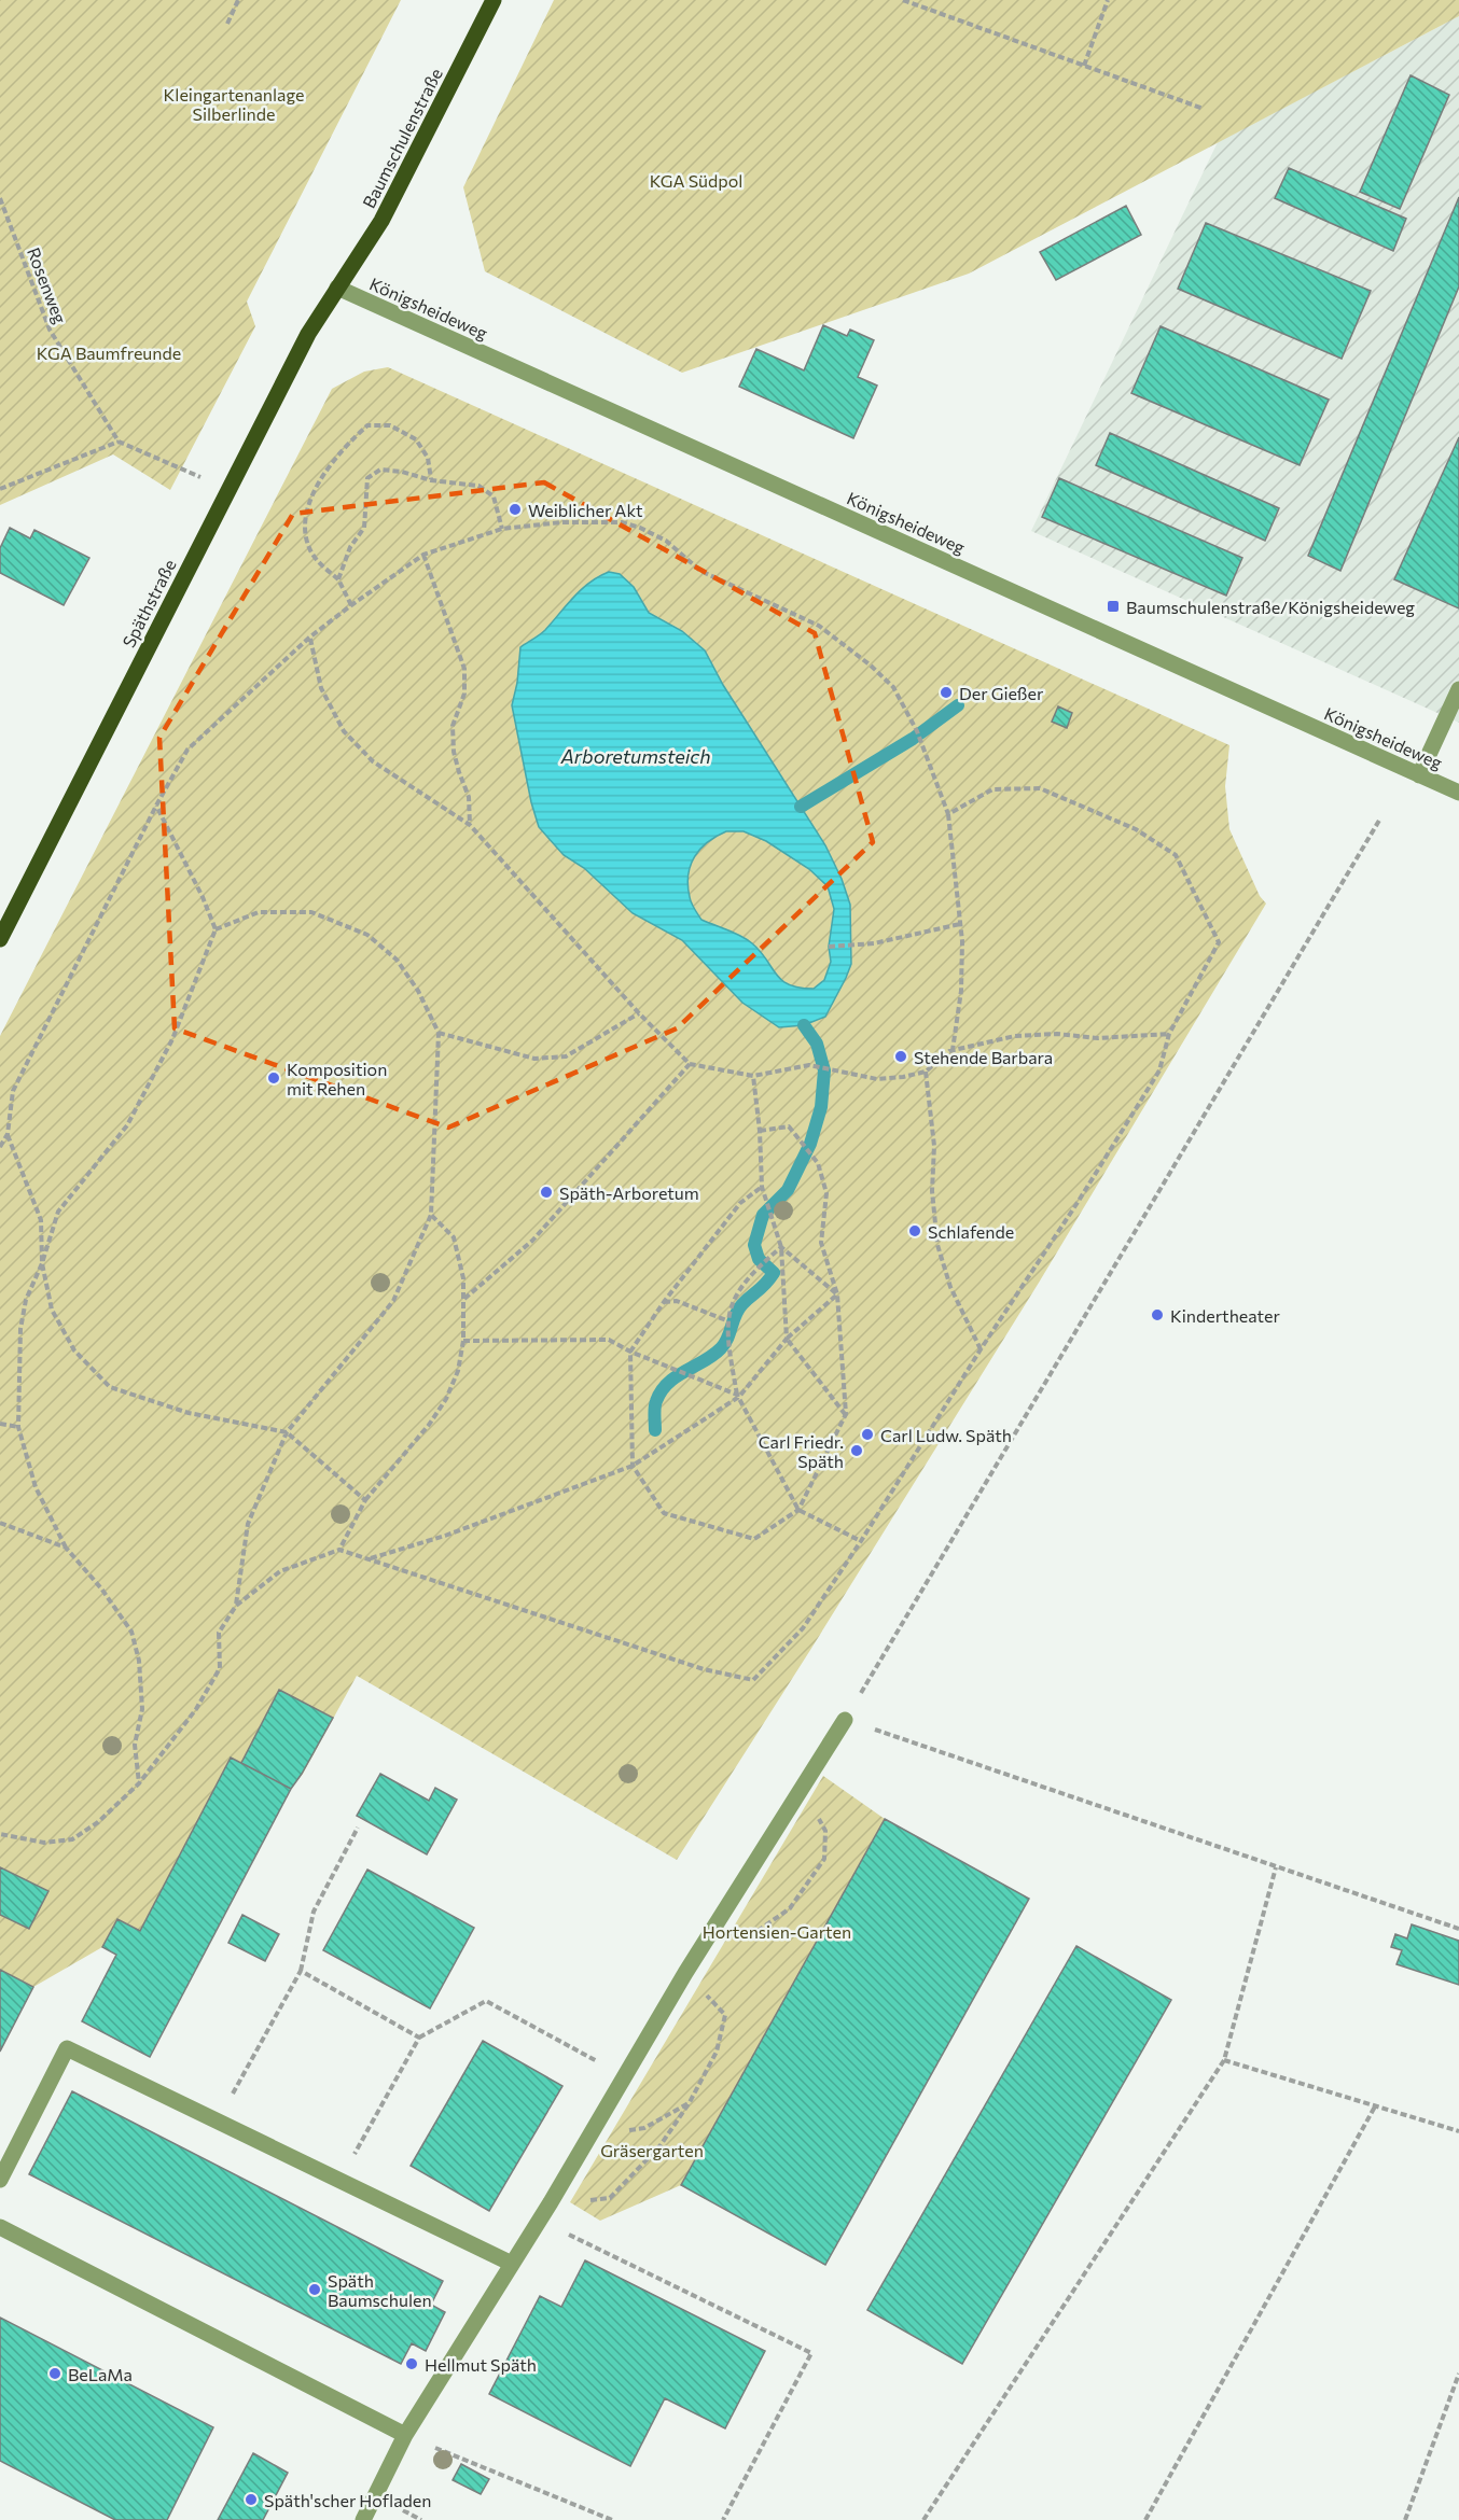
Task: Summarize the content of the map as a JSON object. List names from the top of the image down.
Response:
{
  "streets": {
    "main road": ["Baumschulenstraße", "Späthstraße"],
    "street": ["Königsheideweg"],
    "path": ["Rosenweg"]
  },
  "crossings": [
    ["Baumschulenstraße", "Königsheideweg"],
    ["Baumschulenstraße", "Späthstraße"],
    ["Königsheideweg", "Späthstraße"]
  ],
  "water": ["Arboretumsteich"],
  "parks": [
    "Kleingartenanlage Silberlinde",
    "KGA Südpol",
    "KGA Baumfreunde",
    "Hortensien-Garten",
    "Gräsergarten"
  ],
  "places": {
    "other": [
      "Weiblicher Akt",
      "Der Gießer",
      "Stehende Barbara",
      "Komposition mit Rehen",
      "Späth-Arboretum",
      "Schlafende",
      "Kindertheater",
      "Carl Ludw. Späth",
      "Carl Friedr. Späth",
      "Späth Baumschulen",
      "Hellmut Späth",
      "BeLaMa",
      "Späth'scher Hofladen"
    ],
    "transit": ["Baumschulenstraße/Königsheideweg"]
  }
}
